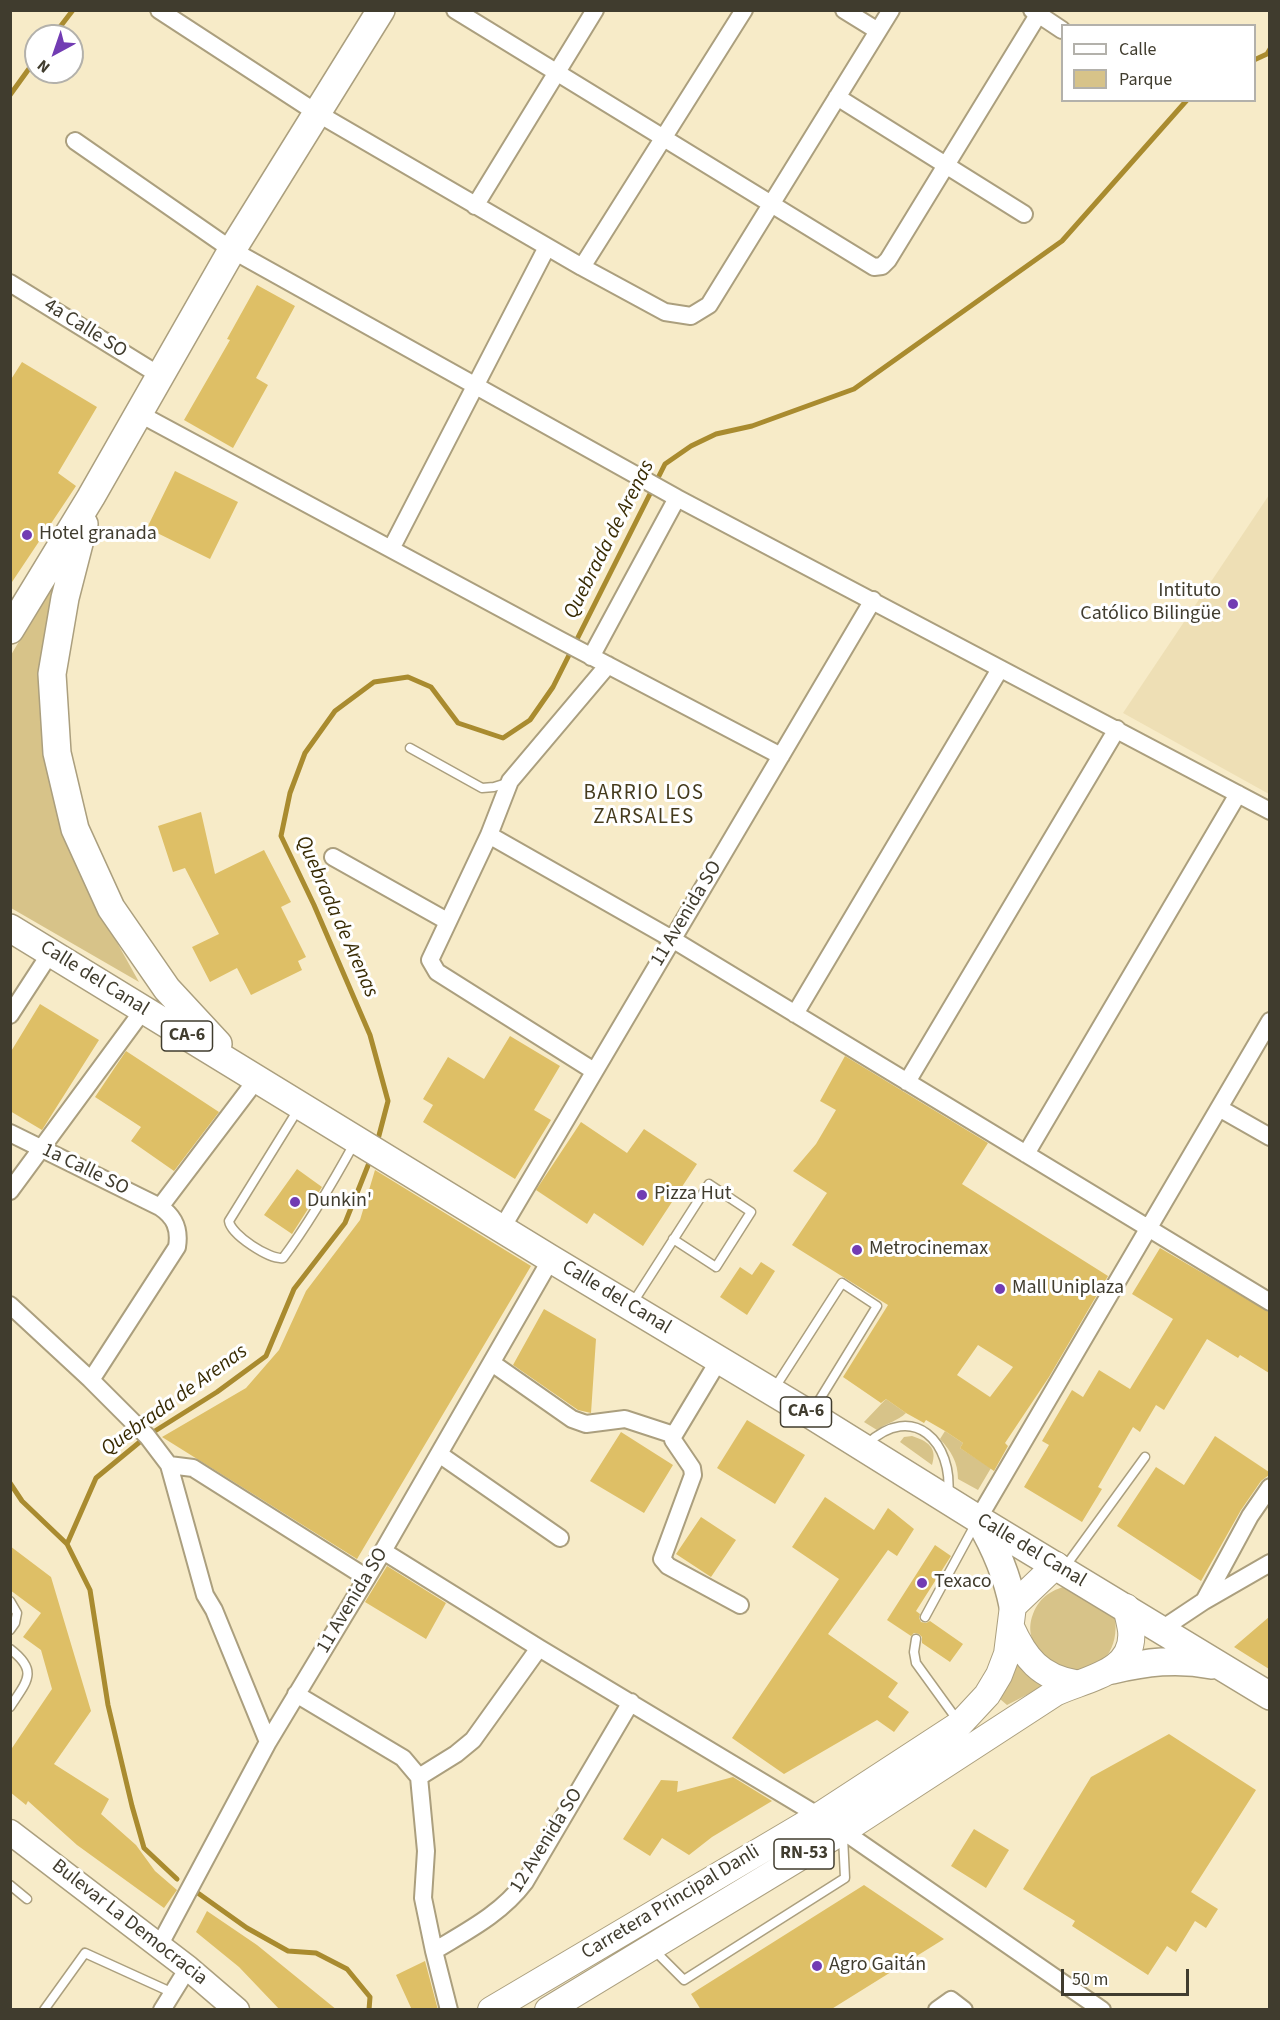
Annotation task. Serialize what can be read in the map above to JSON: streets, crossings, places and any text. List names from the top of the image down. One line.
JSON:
{"streets":{"highway":["Calle del Canal","CA-6"],"main road":["RN-53","Carretera Principal Danli","Bulevar La Democracia"],"street":["4a Calle SO","11 Avenida SO","1a Calle SO","12 Avenida SO"]},"crossings":[["11 Avenida SO","Calle del Canal"],["11 Avenida SO","Bulevar La Democracia"],["Calle del Canal","CA-6"],["Calle del Canal","Carretera Principal Danli"]],"districts":["BARRIO LOS ZARSALES"],"water":["Quebrada de Arenas"],"places":["Hotel granada","Intituto Católico Bilingüe","Pizza Hut","Dunkin'","Metrocinemax","Mall Uniplaza","Texaco","Agro Gaitán"],"legend":["Calle","Parque"],"scale_bar":"50 m","north":"bottom left"}
